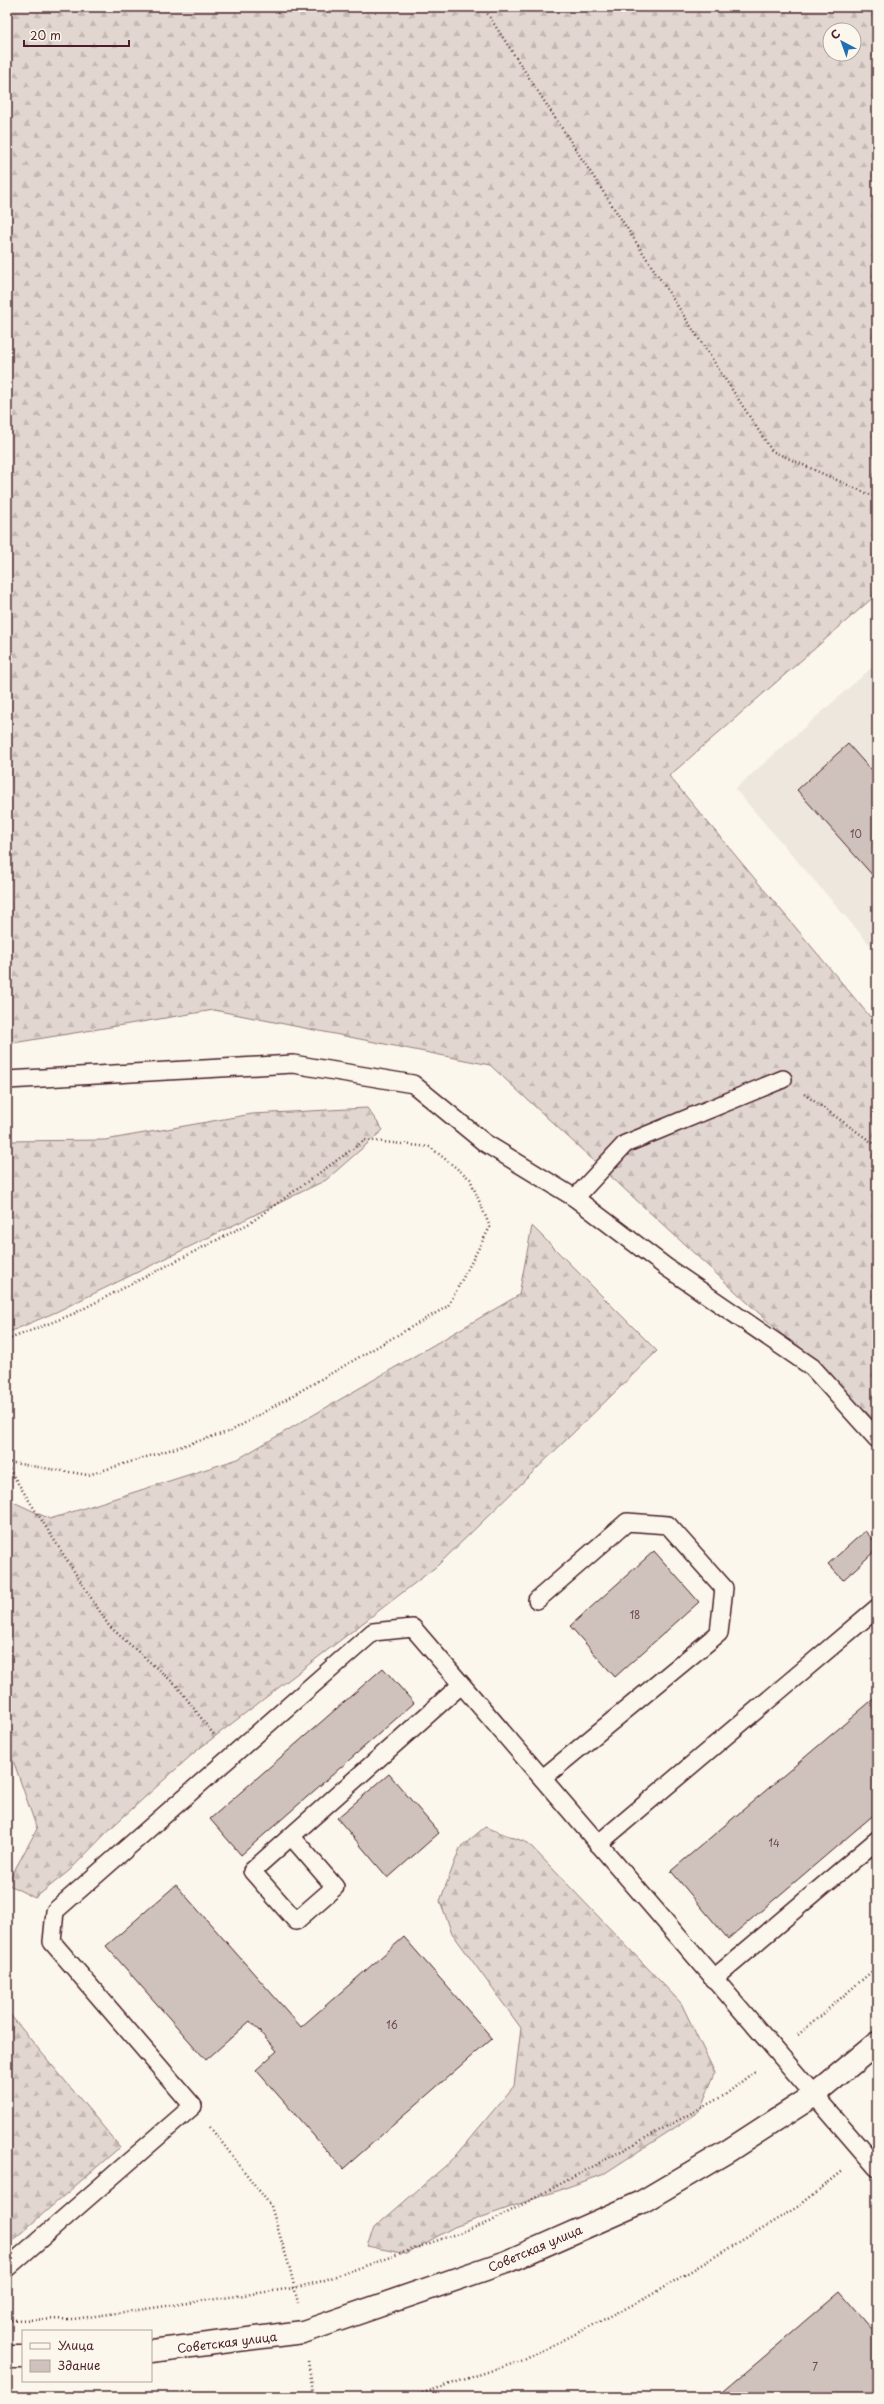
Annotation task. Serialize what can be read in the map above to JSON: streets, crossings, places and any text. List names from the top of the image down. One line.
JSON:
{"streets":{"street":["Советская улица"]},"house_numbers":["10","18","14","16","7"],"legend":["Улица","Здание"],"scale_bar":"20 m","north":"top left"}
